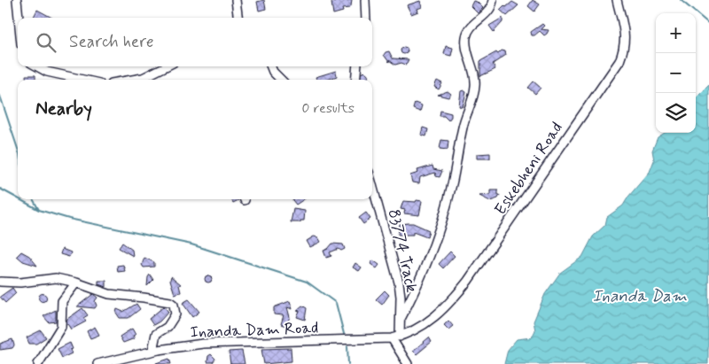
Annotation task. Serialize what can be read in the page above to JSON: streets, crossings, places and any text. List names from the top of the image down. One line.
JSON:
{"streets":{"street":["Eskebheni Road","83774 Track","Inanda Dam Road"]},"crossings":[["Eskebheni Road","Inanda Dam Road"],["83774 Track","Inanda Dam Road"]],"water":["Inanda Dam"],"page":{"map_buttons":["+","−"],"search":"Search here","heading":["Nearby","0 results"]}}
